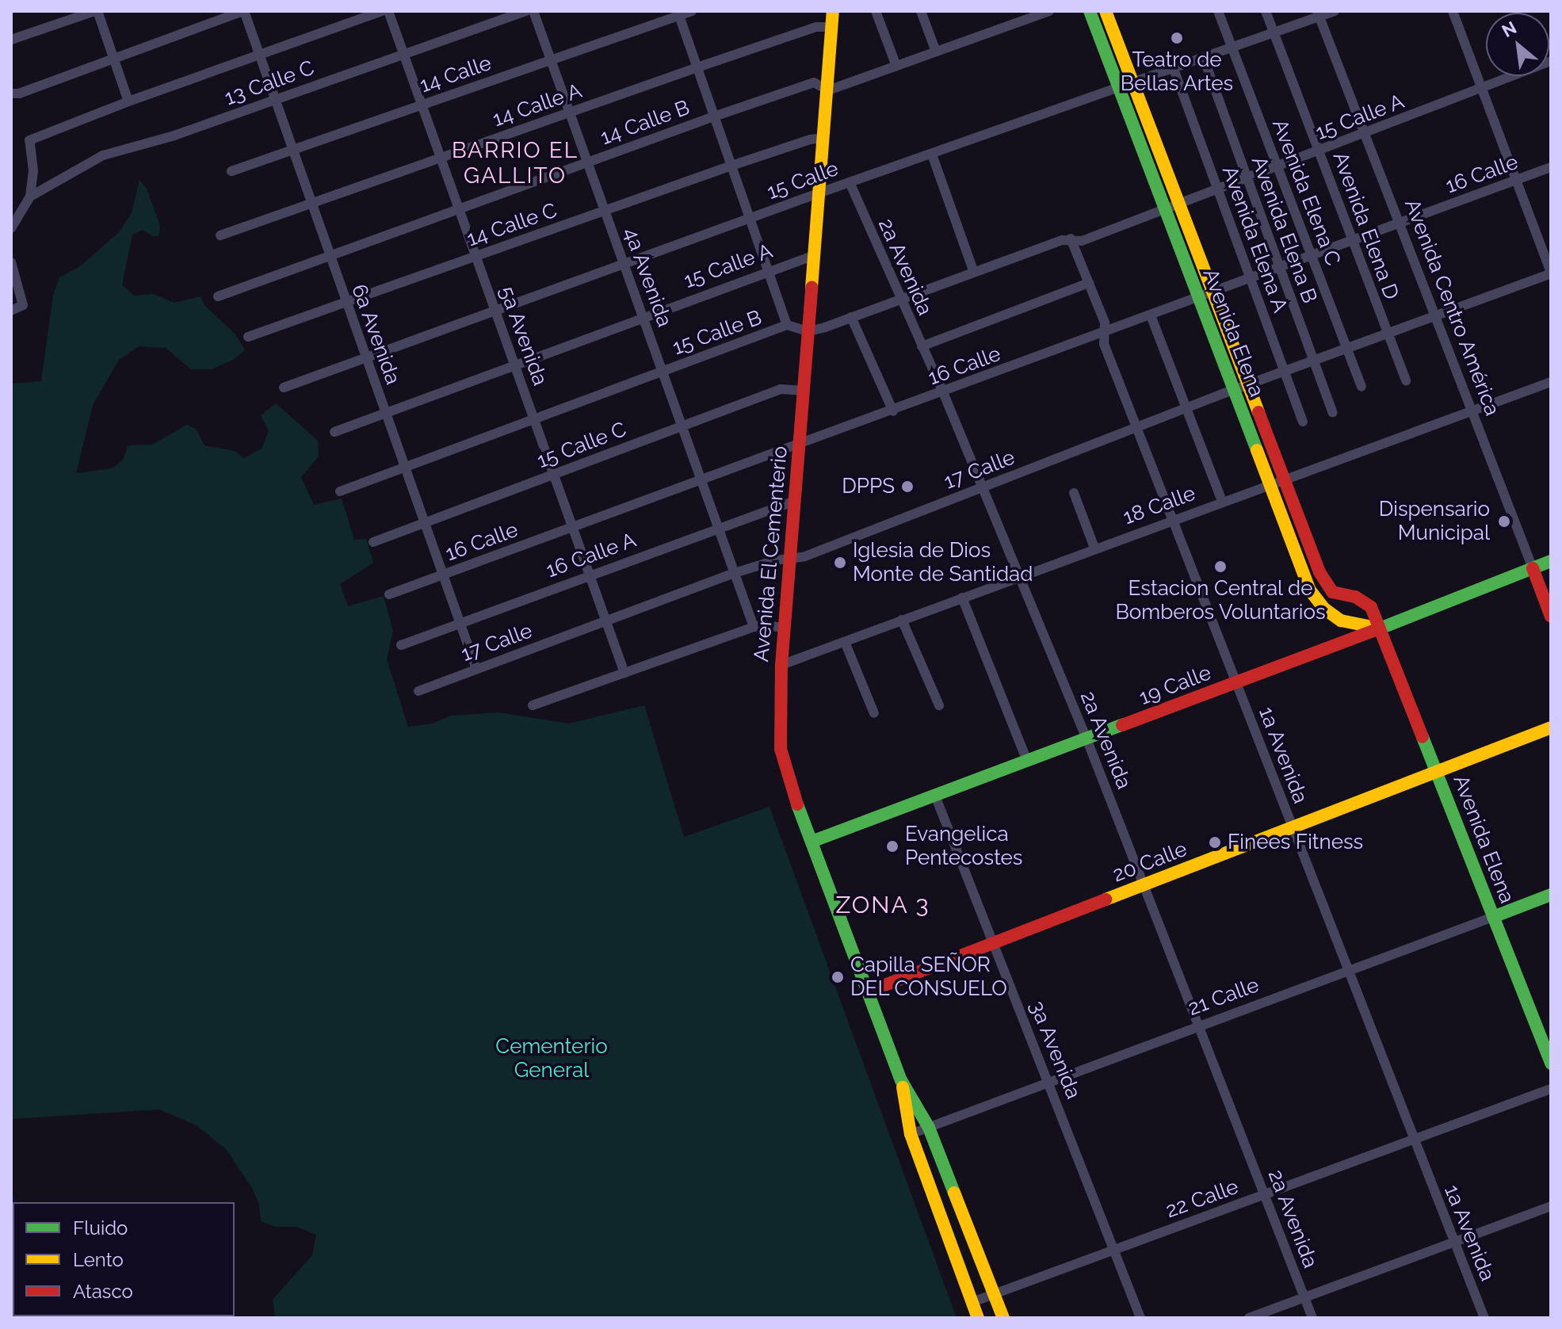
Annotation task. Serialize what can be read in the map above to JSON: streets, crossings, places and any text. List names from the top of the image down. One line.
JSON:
{"streets":{"main road":["Avenida Centro América","Avenida Elena","Avenida El Cementerio","19 Calle","20 Calle","21 Calle"],"street":["14 Calle","13 Calle C","14 Calle A","15 Calle A","14 Calle B","16 Calle","15 Calle","Avenida Elena C","14 Calle C","Avenida Elena D","Avenida Elena B","Avenida Elena A","2a Avenida","4a Avenida","15 Calle B","6a Avenida","5a Avenida","15 Calle C","17 Calle","18 Calle","16 Calle A","1a Avenida","3a Avenida","22 Calle"]},"crossings":[["14 Calle","4a Avenida"],["14 Calle","6a Avenida"],["14 Calle","5a Avenida"],["13 Calle C","6a Avenida"],["13 Calle C","5a Avenida"],["14 Calle A","4a Avenida"],["14 Calle A","6a Avenida"],["14 Calle A","5a Avenida"],["14 Calle A","Avenida El Cementerio"],["15 Calle A","Avenida Elena C"],["15 Calle A","Avenida Elena D"],["15 Calle A","Avenida Elena B"],["15 Calle A","Avenida Elena A"],["15 Calle A","4a Avenida"],["15 Calle A","Avenida Centro América"],["15 Calle A","Avenida Elena"],["15 Calle A","6a Avenida"],["15 Calle A","5a Avenida"],["15 Calle A","Avenida El Cementerio"],["14 Calle B","4a Avenida"],["14 Calle B","6a Avenida"],["14 Calle B","5a Avenida"],["14 Calle B","Avenida El Cementerio"],["16 Calle","Avenida Elena C"],["16 Calle","Avenida Elena D"],["16 Calle","Avenida Elena B"],["16 Calle","Avenida Elena A"],["16 Calle","2a Avenida"],["16 Calle","4a Avenida"],["16 Calle","Avenida Centro América"],["16 Calle","Avenida Elena"],["16 Calle","6a Avenida"],["16 Calle","5a Avenida"],["16 Calle","Avenida El Cementerio"],["16 Calle","1a Avenida"],["15 Calle","Avenida Elena C"],["15 Calle","Avenida Elena D"],["15 Calle","Avenida Elena B"],["15 Calle","Avenida Elena A"],["15 Calle","2a Avenida"],["15 Calle","4a Avenida"],["15 Calle","Avenida Centro América"],["15 Calle","Avenida Elena"],["15 Calle","6a Avenida"],["15 Calle","5a Avenida"],["15 Calle","Avenida El Cementerio"],["Avenida Elena C","17 Calle"],["14 Calle C","4a Avenida"],["14 Calle C","6a Avenida"],["14 Calle C","5a Avenida"],["14 Calle C","Avenida El Cementerio"],["Avenida Elena D","17 Calle"],["Avenida Elena B","17 Calle"],["Avenida Elena A","17 Calle"],["2a Avenida","17 Calle"],["2a Avenida","18 Calle"],["2a Avenida","19 Calle"],["2a Avenida","20 Calle"],["2a Avenida","21 Calle"],["2a Avenida","22 Calle"],["4a Avenida","15 Calle B"],["4a Avenida","15 Calle C"],["4a Avenida","17 Calle"],["4a Avenida","16 Calle A"],["Avenida Centro América","17 Calle"],["Avenida Centro América","18 Calle"],["Avenida Centro América","19 Calle"],["15 Calle B","6a Avenida"],["15 Calle B","5a Avenida"],["15 Calle B","Avenida El Cementerio"],["Avenida Elena","17 Calle"],["Avenida Elena","18 Calle"],["Avenida Elena","19 Calle"],["Avenida Elena","20 Calle"],["Avenida Elena","21 Calle"],["6a Avenida","15 Calle C"],["6a Avenida","17 Calle"],["6a Avenida","16 Calle A"],["5a Avenida","15 Calle C"],["5a Avenida","17 Calle"],["5a Avenida","16 Calle A"],["15 Calle C","Avenida El Cementerio"],["17 Calle","Avenida El Cementerio"],["17 Calle","1a Avenida"],["18 Calle","Avenida El Cementerio"],["18 Calle","1a Avenida"],["Avenida El Cementerio","16 Calle A"],["Avenida El Cementerio","19 Calle"],["Avenida El Cementerio","20 Calle"],["Avenida El Cementerio","21 Calle"],["Avenida El Cementerio","22 Calle"],["19 Calle","1a Avenida"],["19 Calle","3a Avenida"],["1a Avenida","20 Calle"],["1a Avenida","21 Calle"],["1a Avenida","22 Calle"],["20 Calle","3a Avenida"],["21 Calle","3a Avenida"],["3a Avenida","22 Calle"]],"districts":["BARRIO EL GALLITO","ZONA 3"],"parks":["Cementerio General"],"places":["Teatro de Bellas Artes","DPPS","Dispensario Municipal","Iglesia de Dios Monte de Santidad","Estacion Central de Bomberos Voluntarios","Finees Fitness","Evangelica Pentecostes","Capilla SEÑOR DEL CONSUELO"],"legend":["Fluido","Lento","Atasco"],"north":"top left"}
